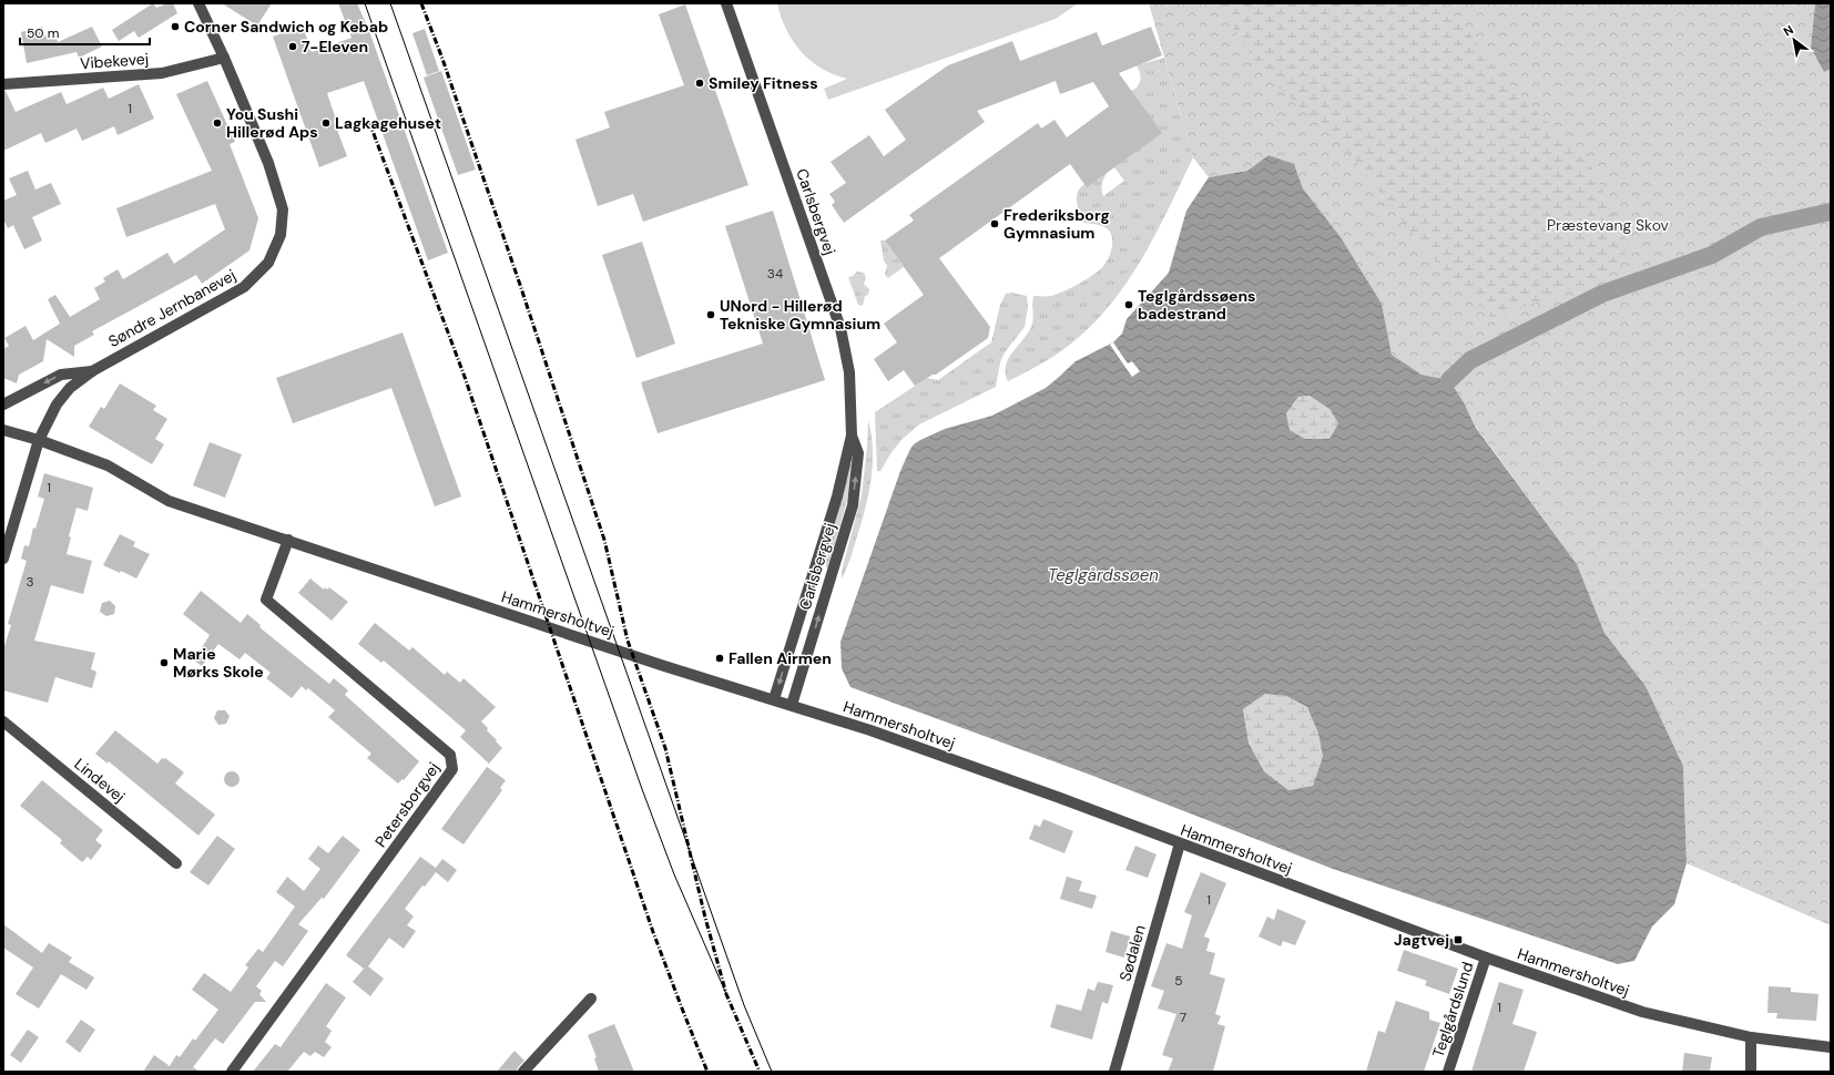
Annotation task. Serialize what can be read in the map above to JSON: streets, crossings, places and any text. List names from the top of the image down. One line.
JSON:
{"streets":{"street":["Vibekevej","Carlsbergvej","Søndre Jernbanevej","Hammersholtvej","Lindevej","Petersborgvej","Sødalen","Teglgårdslund"]},"crossings":[["Vibekevej","Søndre Jernbanevej"],["Carlsbergvej","Hammersholtvej"],["Søndre Jernbanevej","Hammersholtvej"],["Hammersholtvej","Petersborgvej"],["Hammersholtvej","Sødalen"],["Hammersholtvej","Teglgårdslund"]],"water":["Teglgårdssøen"],"parks":["Præstevang Skov"],"places":{"other":["Corner Sandwich og Kebab","7-Eleven","Smiley Fitness","You Sushi Hillerød Aps","Lagkagehuset","Frederiksborg Gymnasium","Teglgårdssøens badestrand","UNord - Hillerød Tekniske Gymnasium","Fallen Airmen","Marie Mørks Skole"],"transit":["Jagtvej"]},"house_numbers":["1","34","1","3","1","5","1","7"],"scale_bar":"50 m","north":"top left"}
